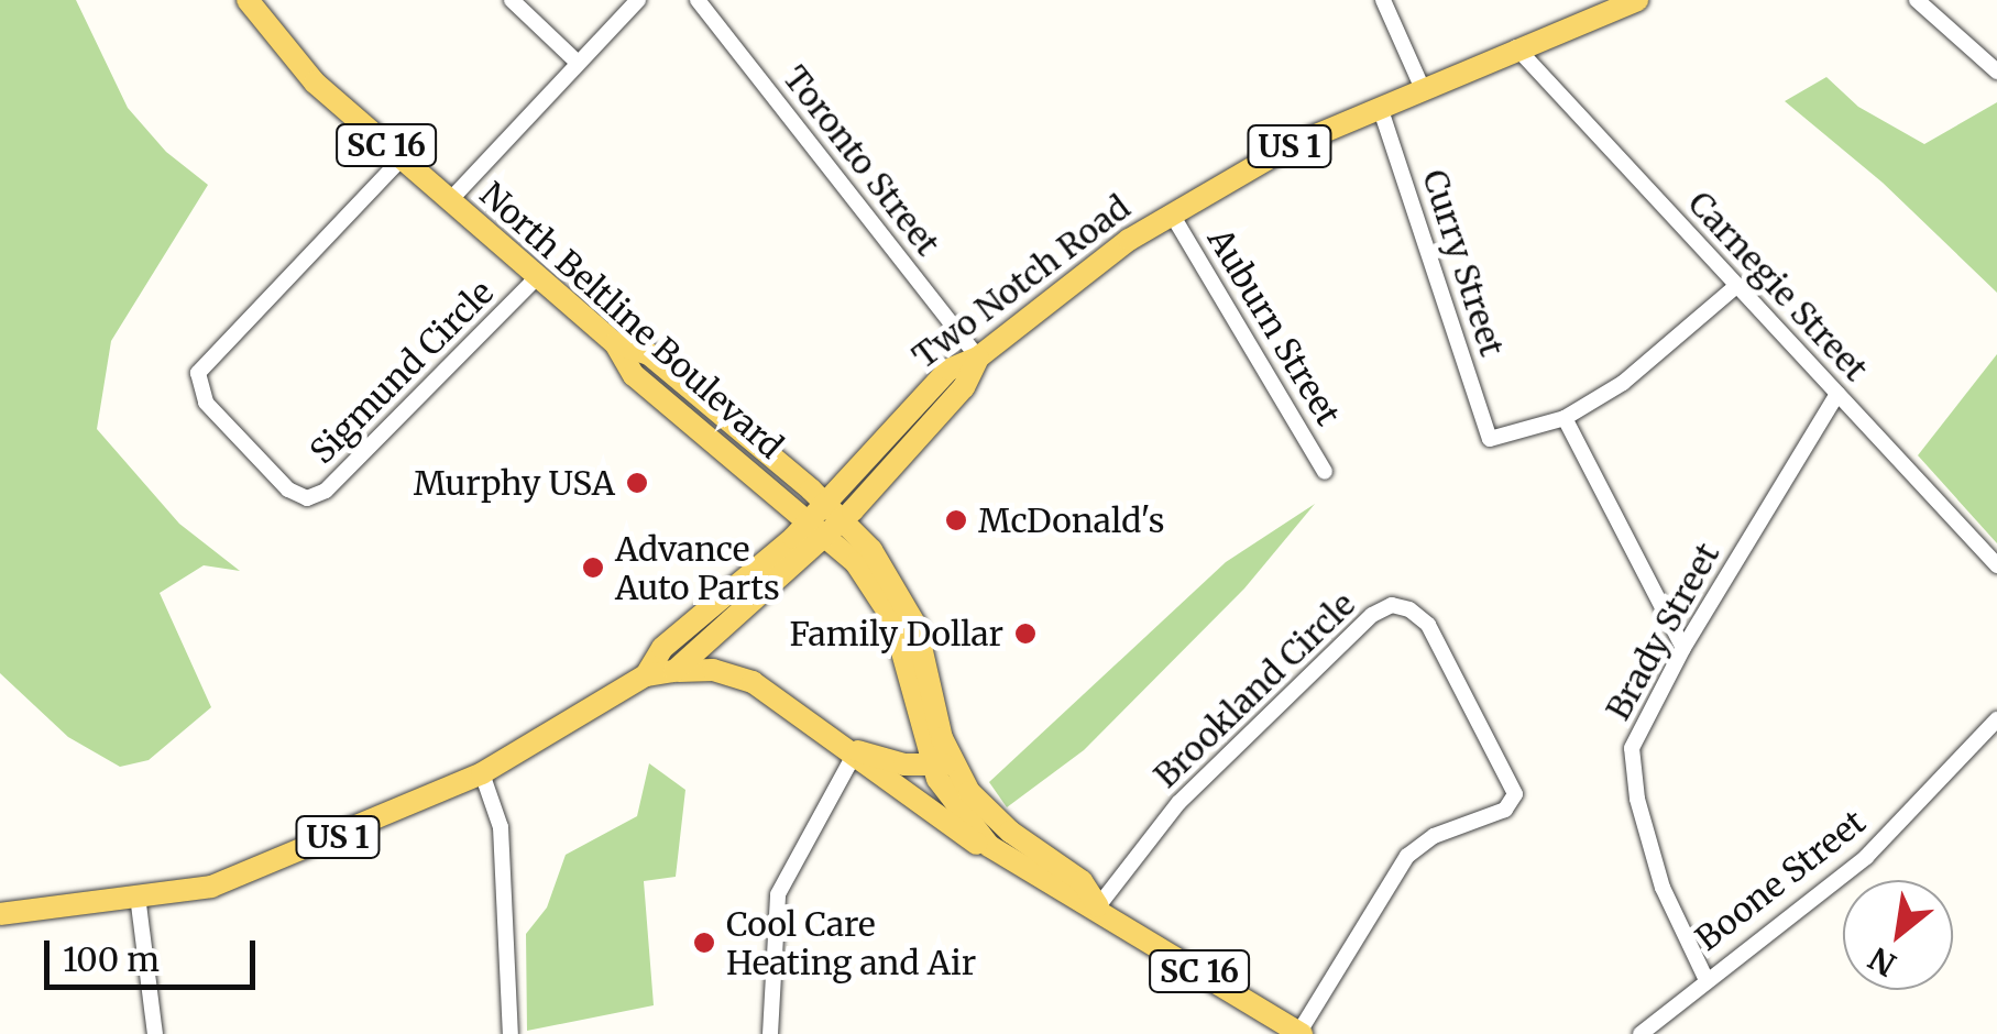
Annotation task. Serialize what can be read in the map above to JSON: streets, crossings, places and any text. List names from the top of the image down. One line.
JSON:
{"streets":{"main road":["SC 16","US 1","Two Notch Road","North Beltline Boulevard"],"street":["Toronto Street","Curry Street","Carnegie Street","Auburn Street","Sigmund Circle","Brady Street","Brookland Circle","Boone Street"]},"crossings":[["SC 16","Brookland Circle"],["US 1","North Beltline Boulevard"],["Toronto Street","Two Notch Road"],["Curry Street","Two Notch Road"],["Two Notch Road","Carnegie Street"],["Two Notch Road","Auburn Street"],["Carnegie Street","Brady Street"],["North Beltline Boulevard","Sigmund Circle"],["Brady Street","Boone Street"]],"places":["Murphy USA","McDonald's","Advance Auto Parts","Family Dollar","Cool Care Heating and Air"],"scale_bar":"100 m","north":"bottom left"}
